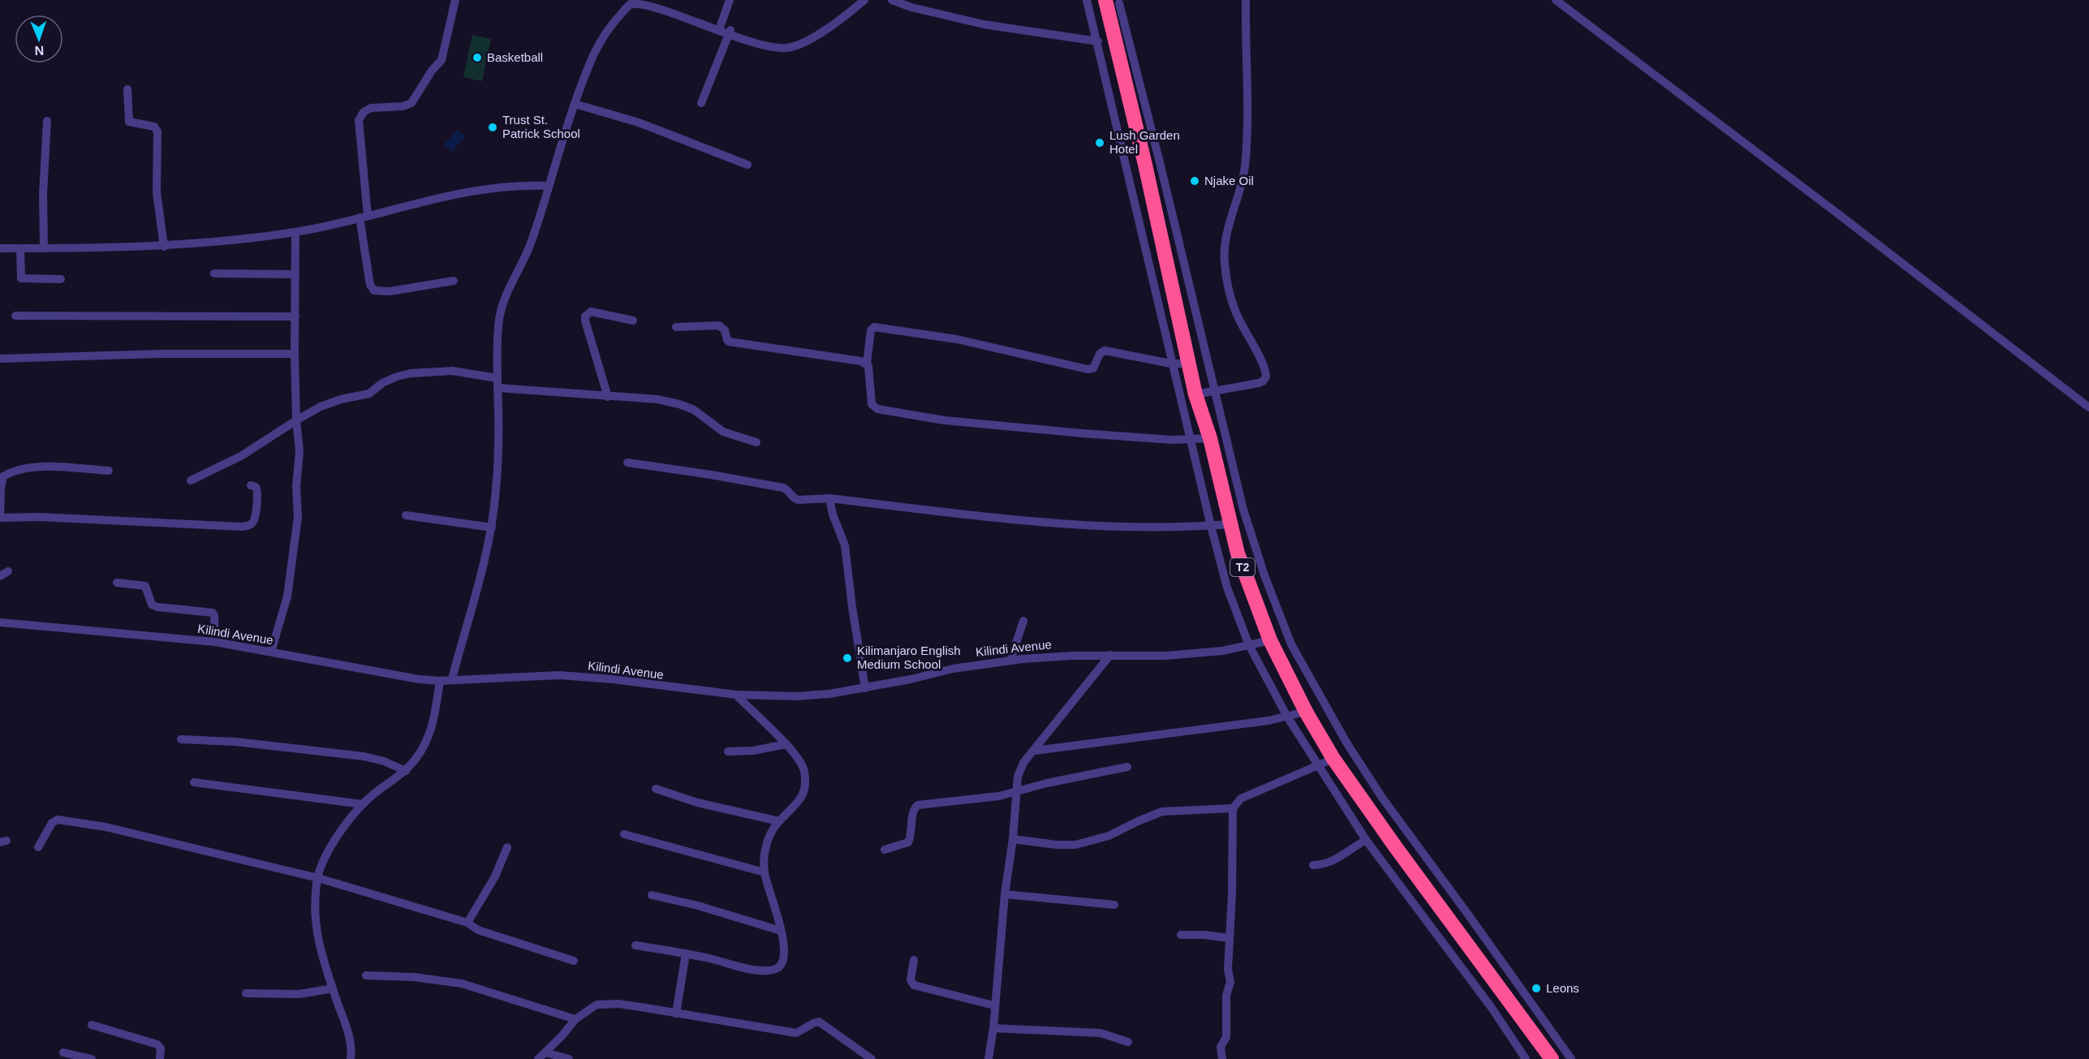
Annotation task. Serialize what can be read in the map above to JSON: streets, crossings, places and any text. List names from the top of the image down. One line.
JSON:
{"streets":{"highway":["T2"],"street":["Kilindi Avenue"]},"crossings":[["T2","Kilindi Avenue"]],"places":["Basketball","Trust St. Patrick School","Lush Garden Hotel","Njake Oil","Kilimanjaro English Medium School","Leons"],"north":"bottom"}
